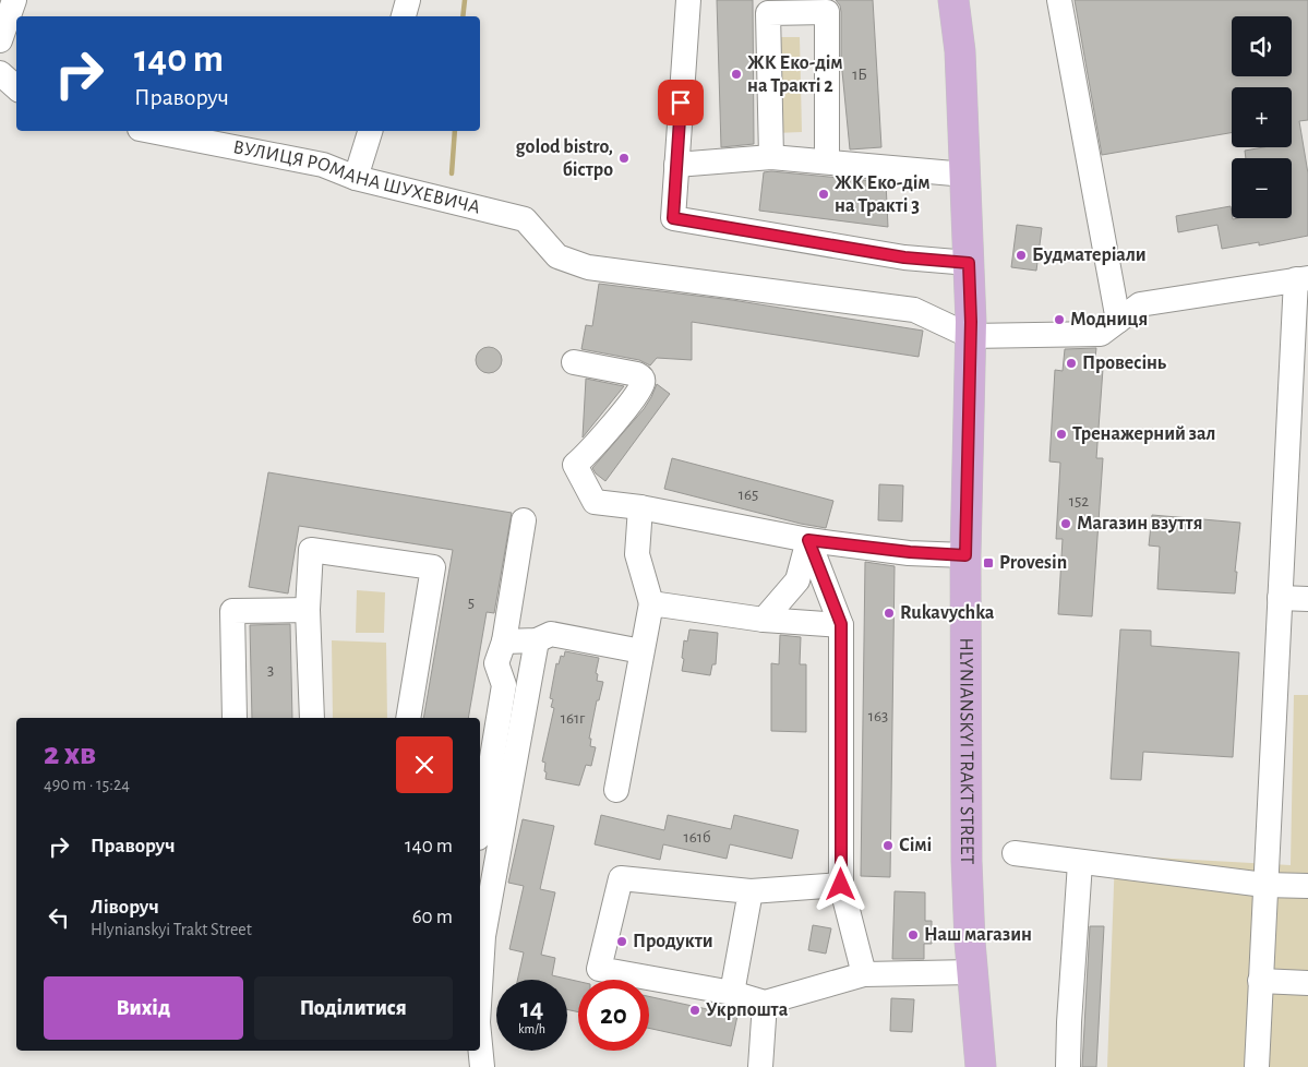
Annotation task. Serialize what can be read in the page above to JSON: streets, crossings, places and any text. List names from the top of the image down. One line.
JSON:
{"streets":{"main road":["HLYNIANSKYI TRAKT STREET"],"street":["ВУЛИЦЯ РОМАНА ШУХЕВИЧА"]},"crossings":[["ВУЛИЦЯ РОМАНА ШУХЕВИЧА","HLYNIANSKYI TRAKT STREET"]],"places":{"other":["ЖК Еко-дім на Тракті 2","golod bistro, бістро","ЖК Еко-дім на Тракті 3","Будматеріали","Модниця","Провесінь","Тренажерний зал","Магазин взуття","Rukavychka","Сімі","Наш магазин","Продукти","Укрпошта"],"transit":["Provesin"]},"house_numbers":["1Б","165","152","5","3","163","161г","161б"],"page":{"map_buttons":["+","−"],"turn":["140 m","Праворуч"],"heading":["2 хв","490 m · 15:24"],"list":[{"name":"Праворуч","value":"140 m"},{"name":"Ліворуч","note":"Hlynianskyi Trakt Street","value":"60 m"}],"buttons":["Вихід","Поділитися"],"speed":"14 km/h","limit":"20"}}
